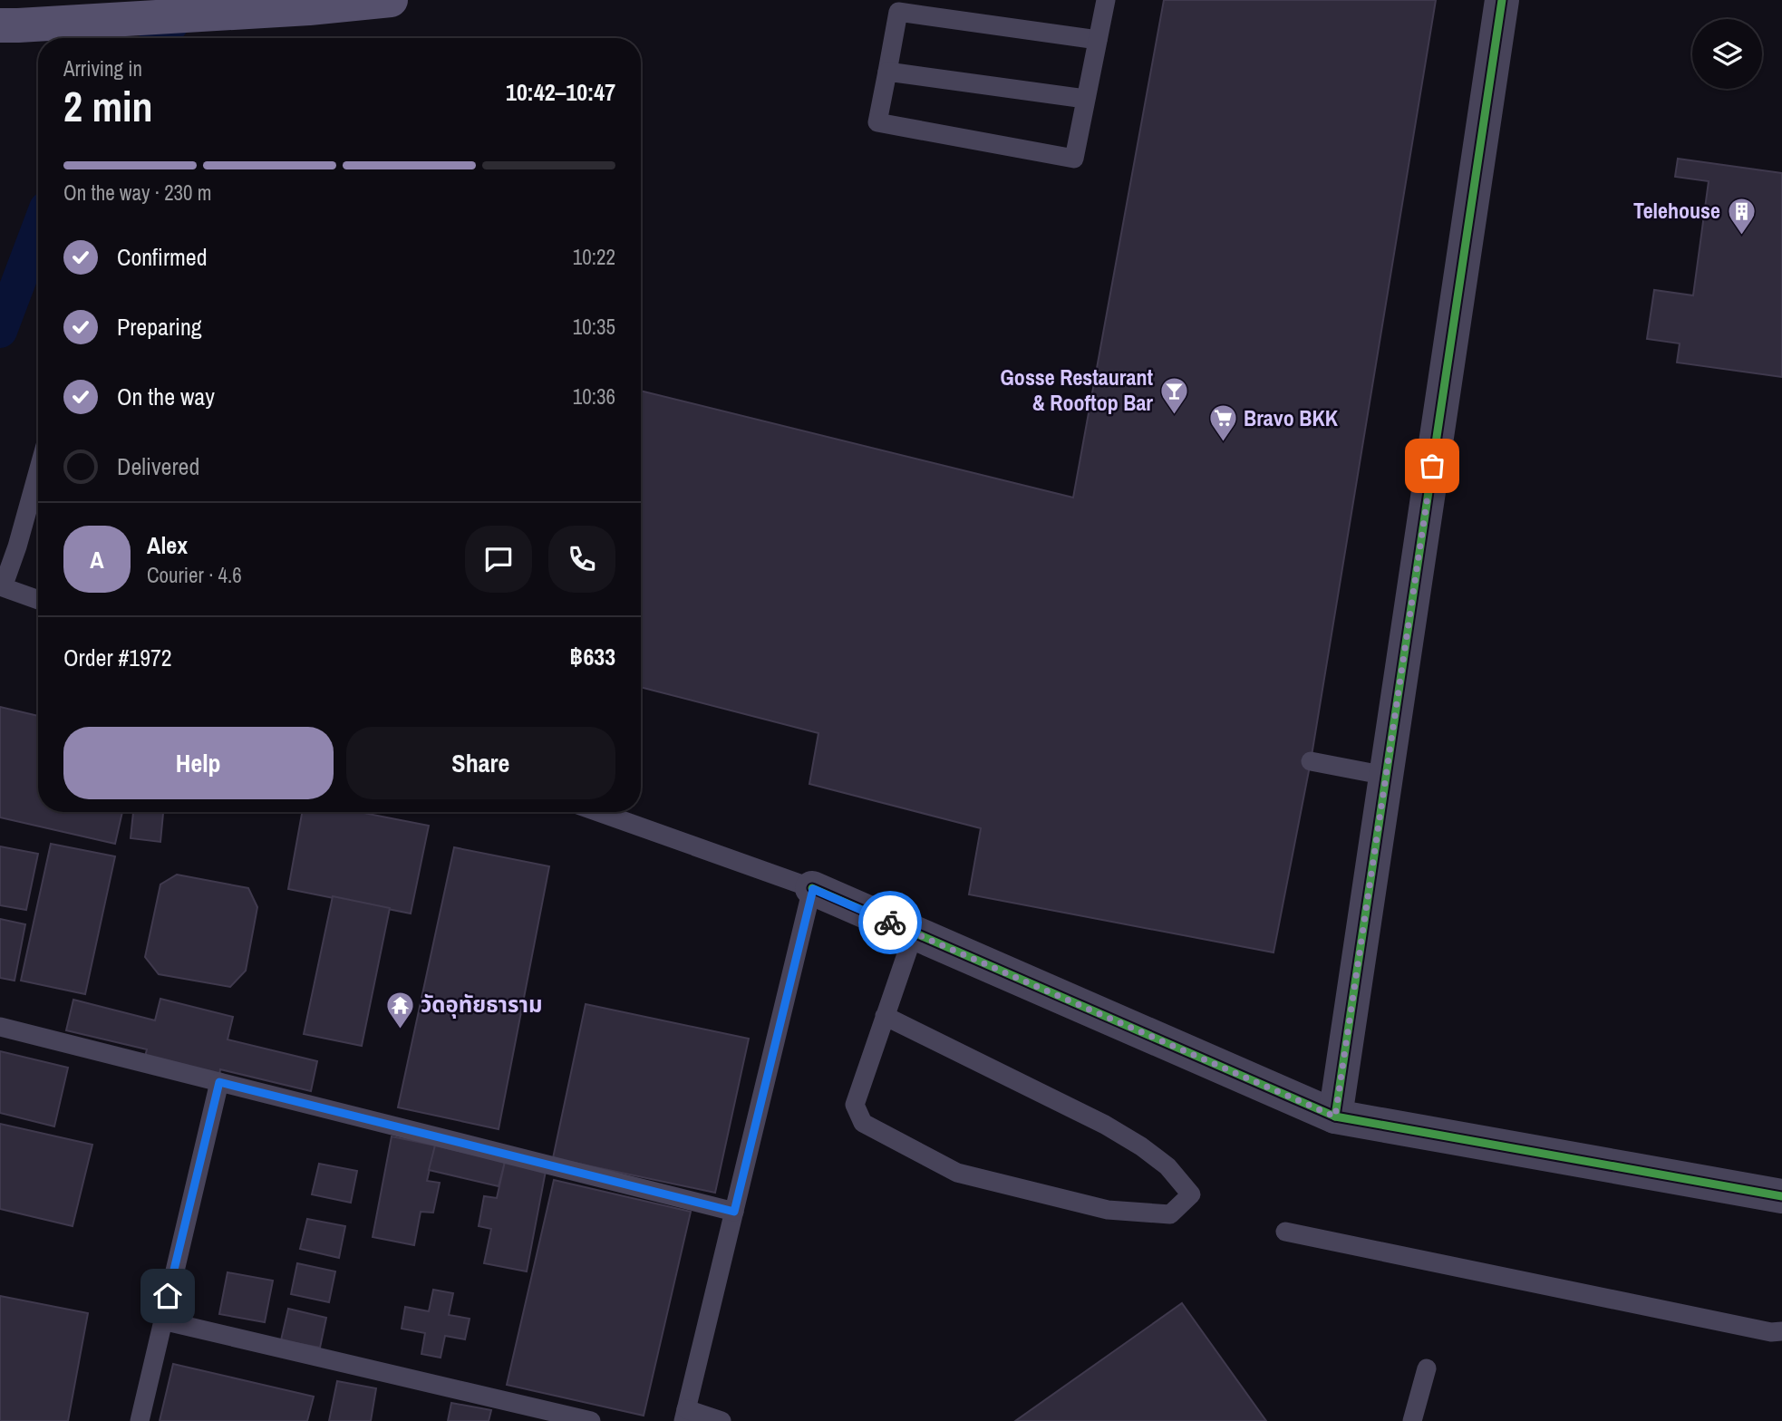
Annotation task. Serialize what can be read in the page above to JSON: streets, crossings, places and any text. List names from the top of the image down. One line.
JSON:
{"places":{"building":["Telehouse"],"bar":["Gosse Restaurant & Rooftop Bar"],"supermarket":["Bravo BKK"],"temple":["วัดอุทัยธาราม"]},"page":{"heading":["2 min","Arriving in","10:42–10:47"],"panel":["Alex","Courier · 4.6","Order #1972","฿633"],"bar":"On the way · 230 m","list":[["Confirmed","10:22"],["Preparing","10:35"],["On the way","10:36"],"Delivered"],"round":"A","buttons":["Help","Share"]}}
